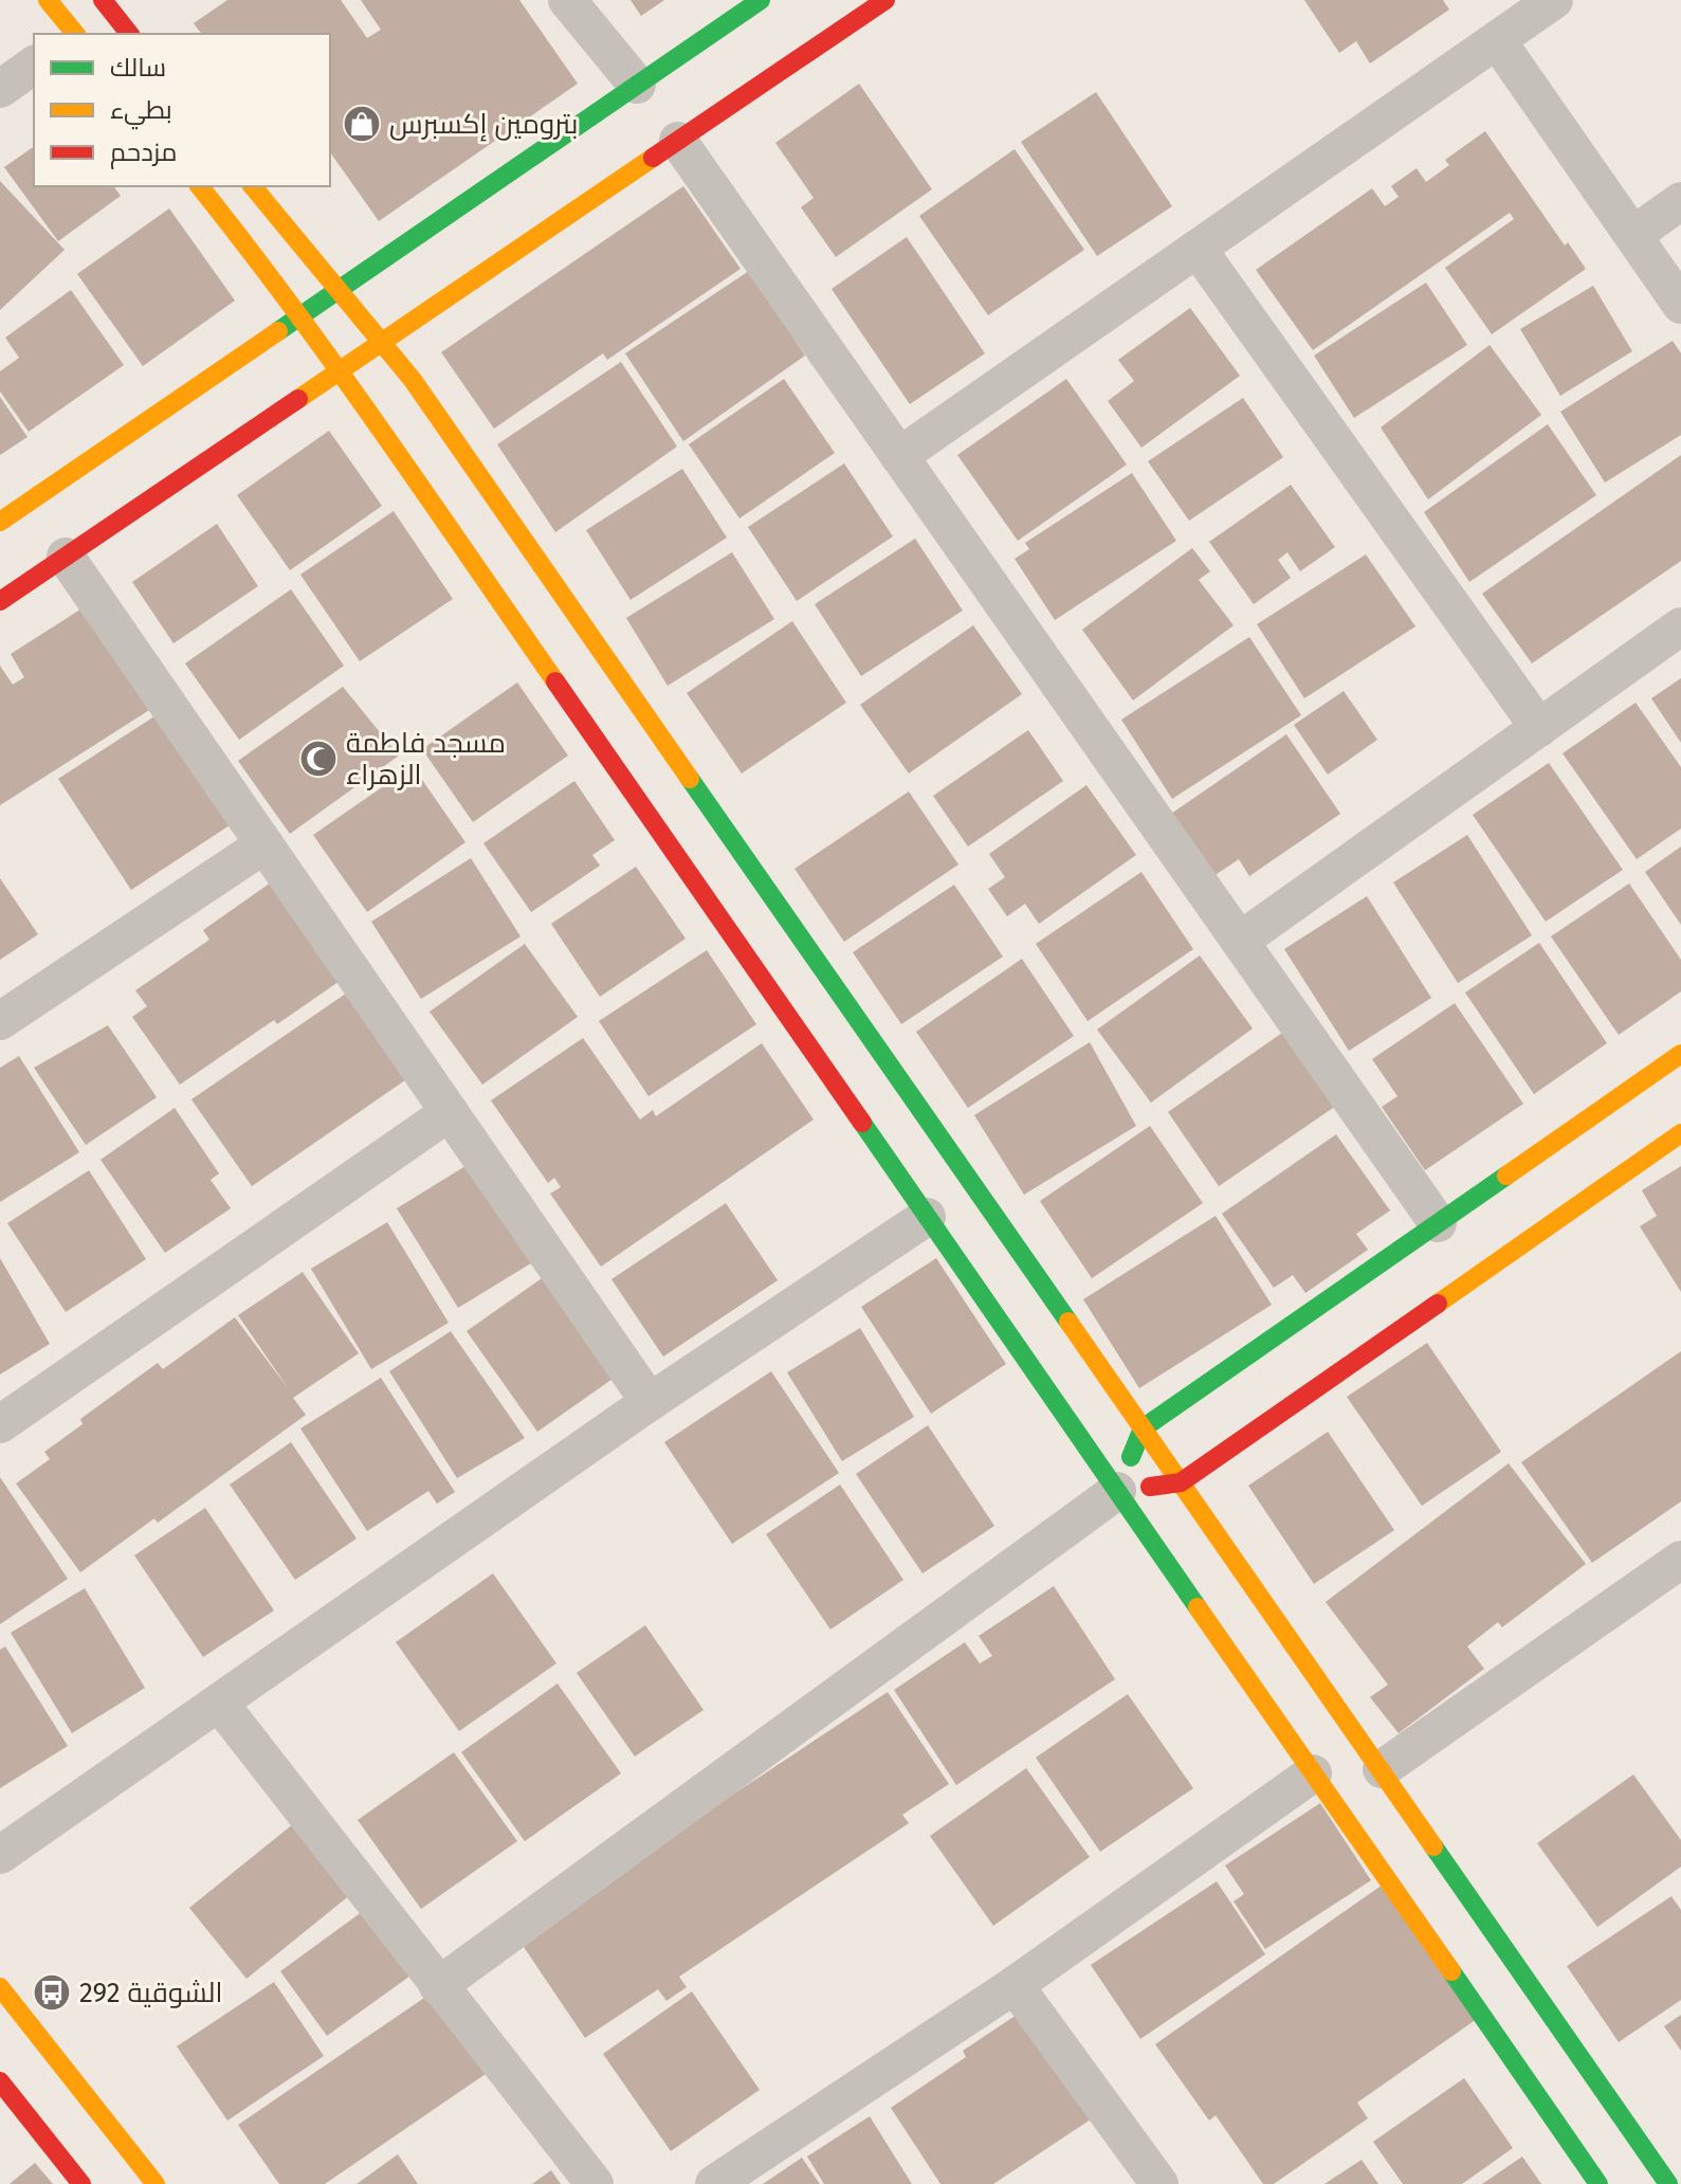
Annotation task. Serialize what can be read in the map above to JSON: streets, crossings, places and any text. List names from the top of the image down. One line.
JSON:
{"places":{"shop":["بترومين إكسبرس"],"mosque":["مسجد فاطمة الزهراء"],"bus stop":["الشوقية 292"]},"legend":["سالك","بطيء","مزدحم"]}
